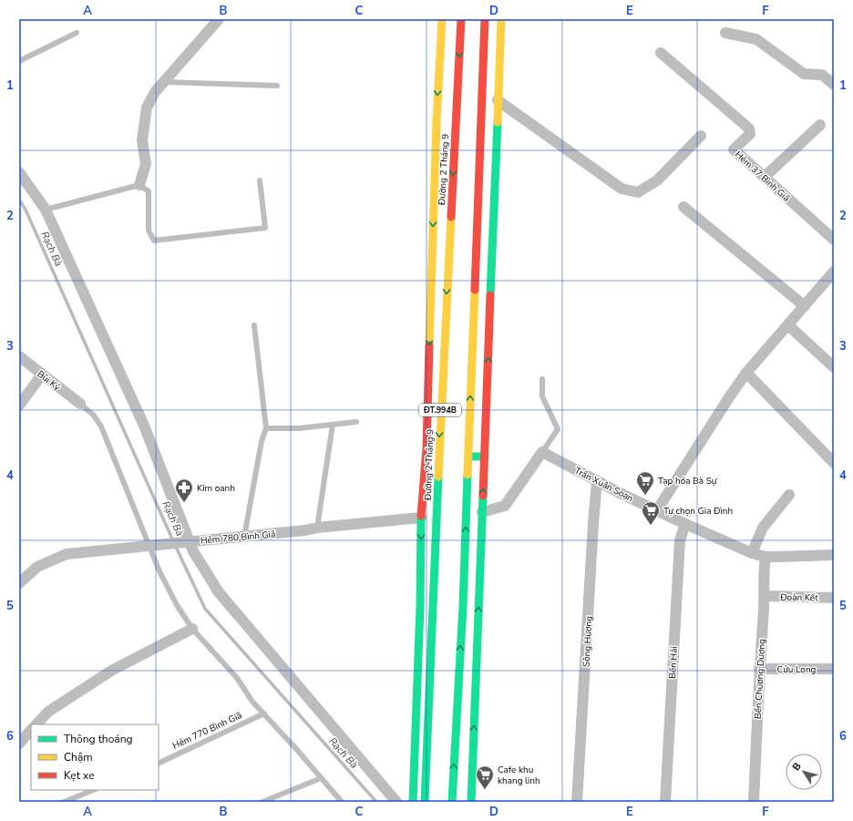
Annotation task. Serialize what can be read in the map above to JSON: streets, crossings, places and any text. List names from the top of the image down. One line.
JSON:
{"streets":{"main road":["Đường 2 Tháng 9","ĐT.994B"],"street":["Hẻm 37 Bình Giã","Bùi Kỷ","Trần Xuân Soạn","Hẻm 780 Bình Giã","Đoàn Kết","Sông Hương","Bến Hải","Cửu Long","Bến Chương Dương"],"lane":["Hẻm 770 Bình Giã"]},"crossings":[["Đường 2 Tháng 9","Hẻm 780 Bình Giã"],["Trần Xuân Soạn","Sông Hương"],["Trần Xuân Soạn","Bến Hải"],["Trần Xuân Soạn","Bến Chương Dương"],["Đoàn Kết","Bến Chương Dương"],["Cửu Long","Bến Chương Dương"]],"water":["Rạch Bà"],"places":{"supermarket":["Tạp hóa Bà Sự","Tự chọn Gia Đình","Cafe khu khang linh"],"pharmacy":["Kim oanh"]},"legend":["Thông thoáng","Chậm","Kẹt xe"],"north":"top left","grid":{"columns":["A","B","C","D","E","F"],"rows":["1","2","3","4","5","6"]}}
